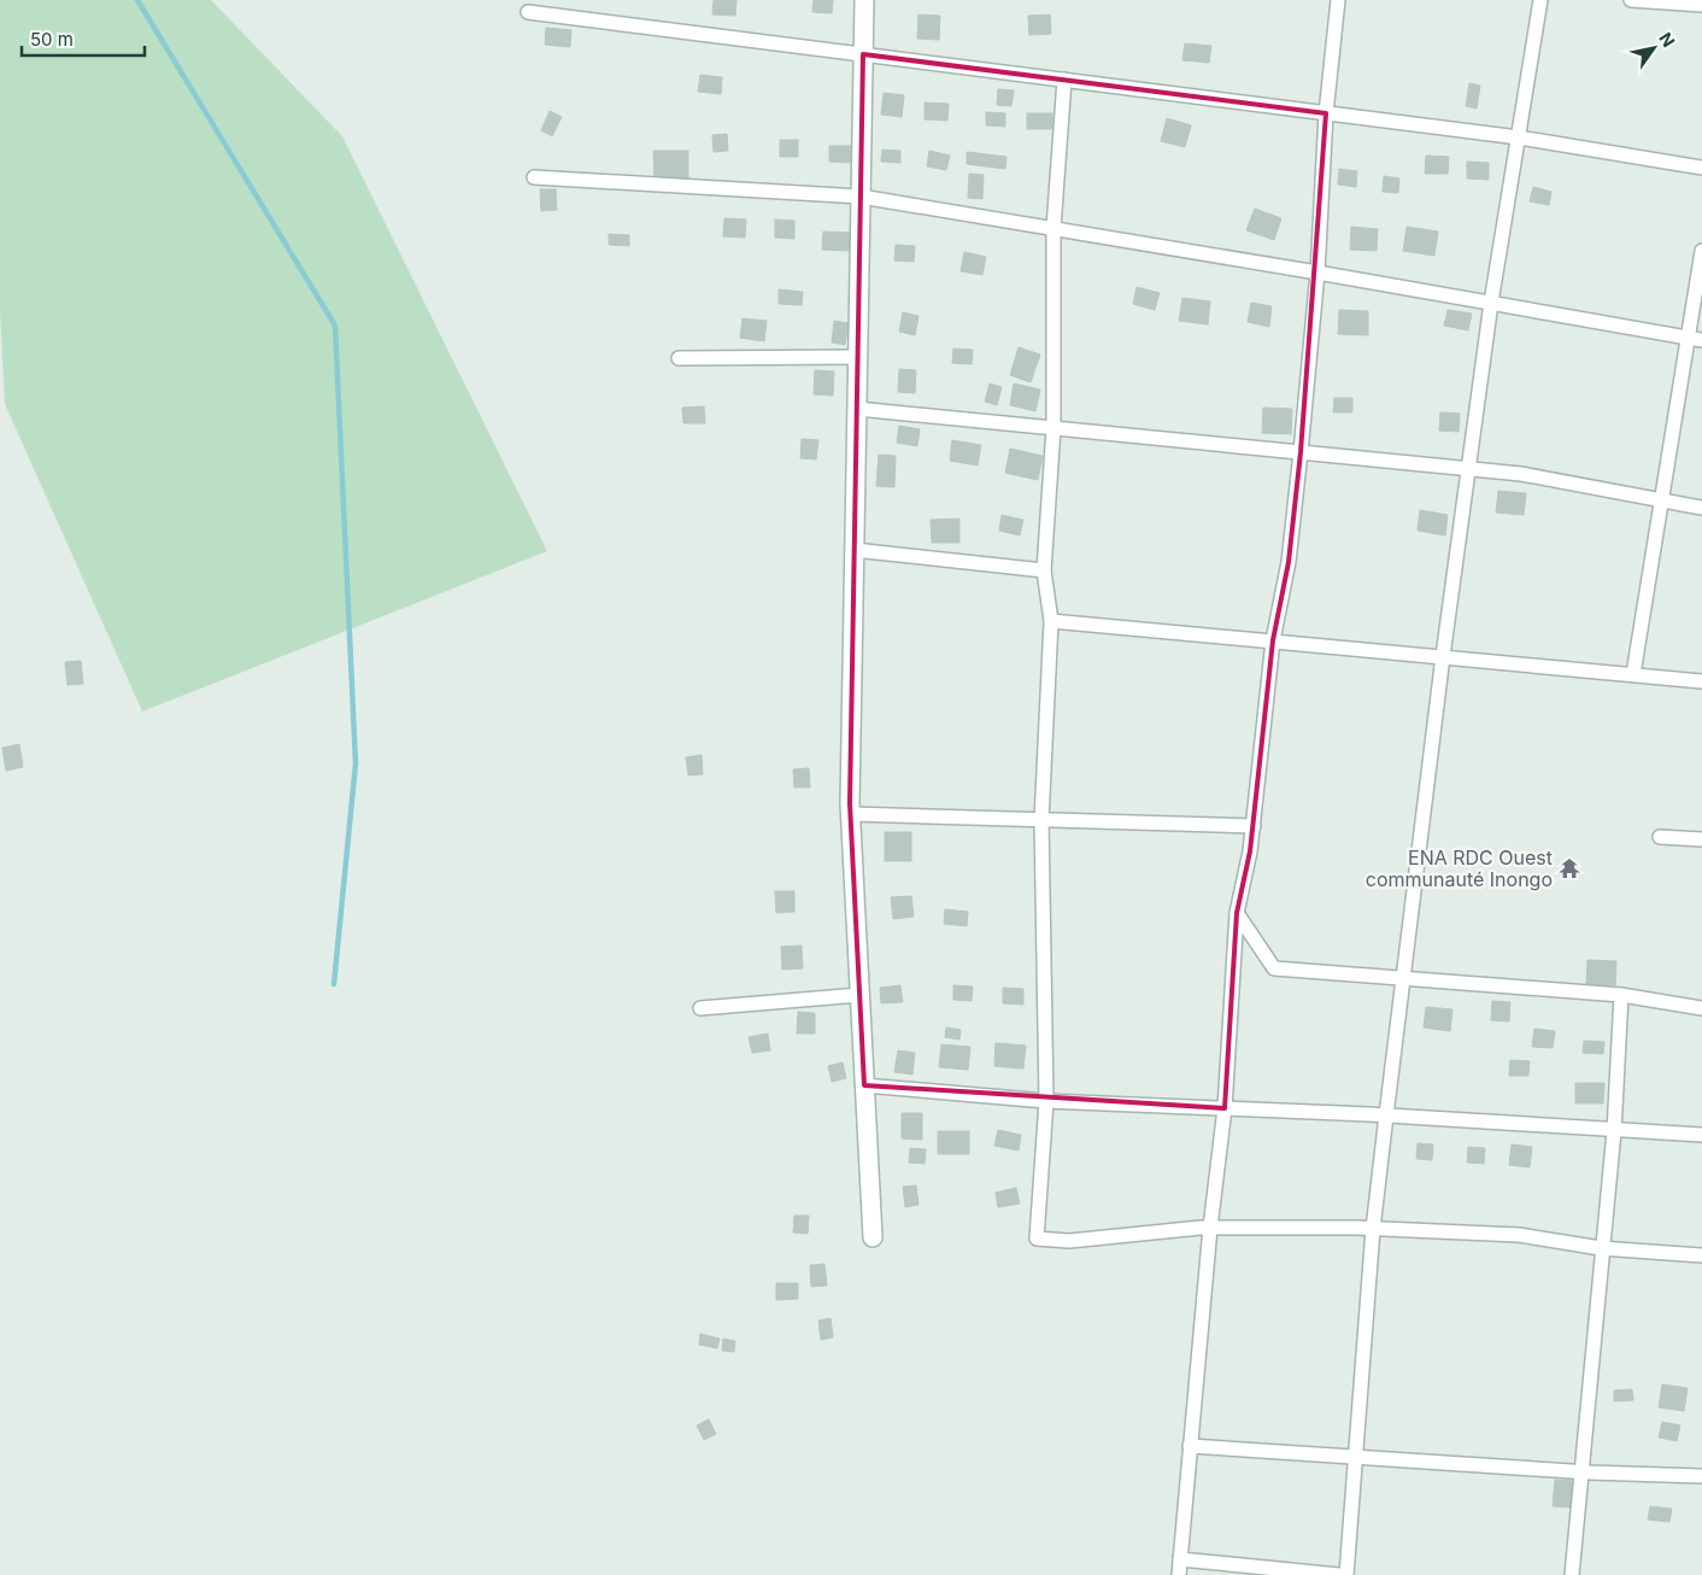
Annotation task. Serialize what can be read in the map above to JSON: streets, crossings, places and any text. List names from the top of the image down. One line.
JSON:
{"places":{"temple":["ENA RDC Ouest communauté Inongo"]},"scale_bar":"50 m","north":"top right"}
